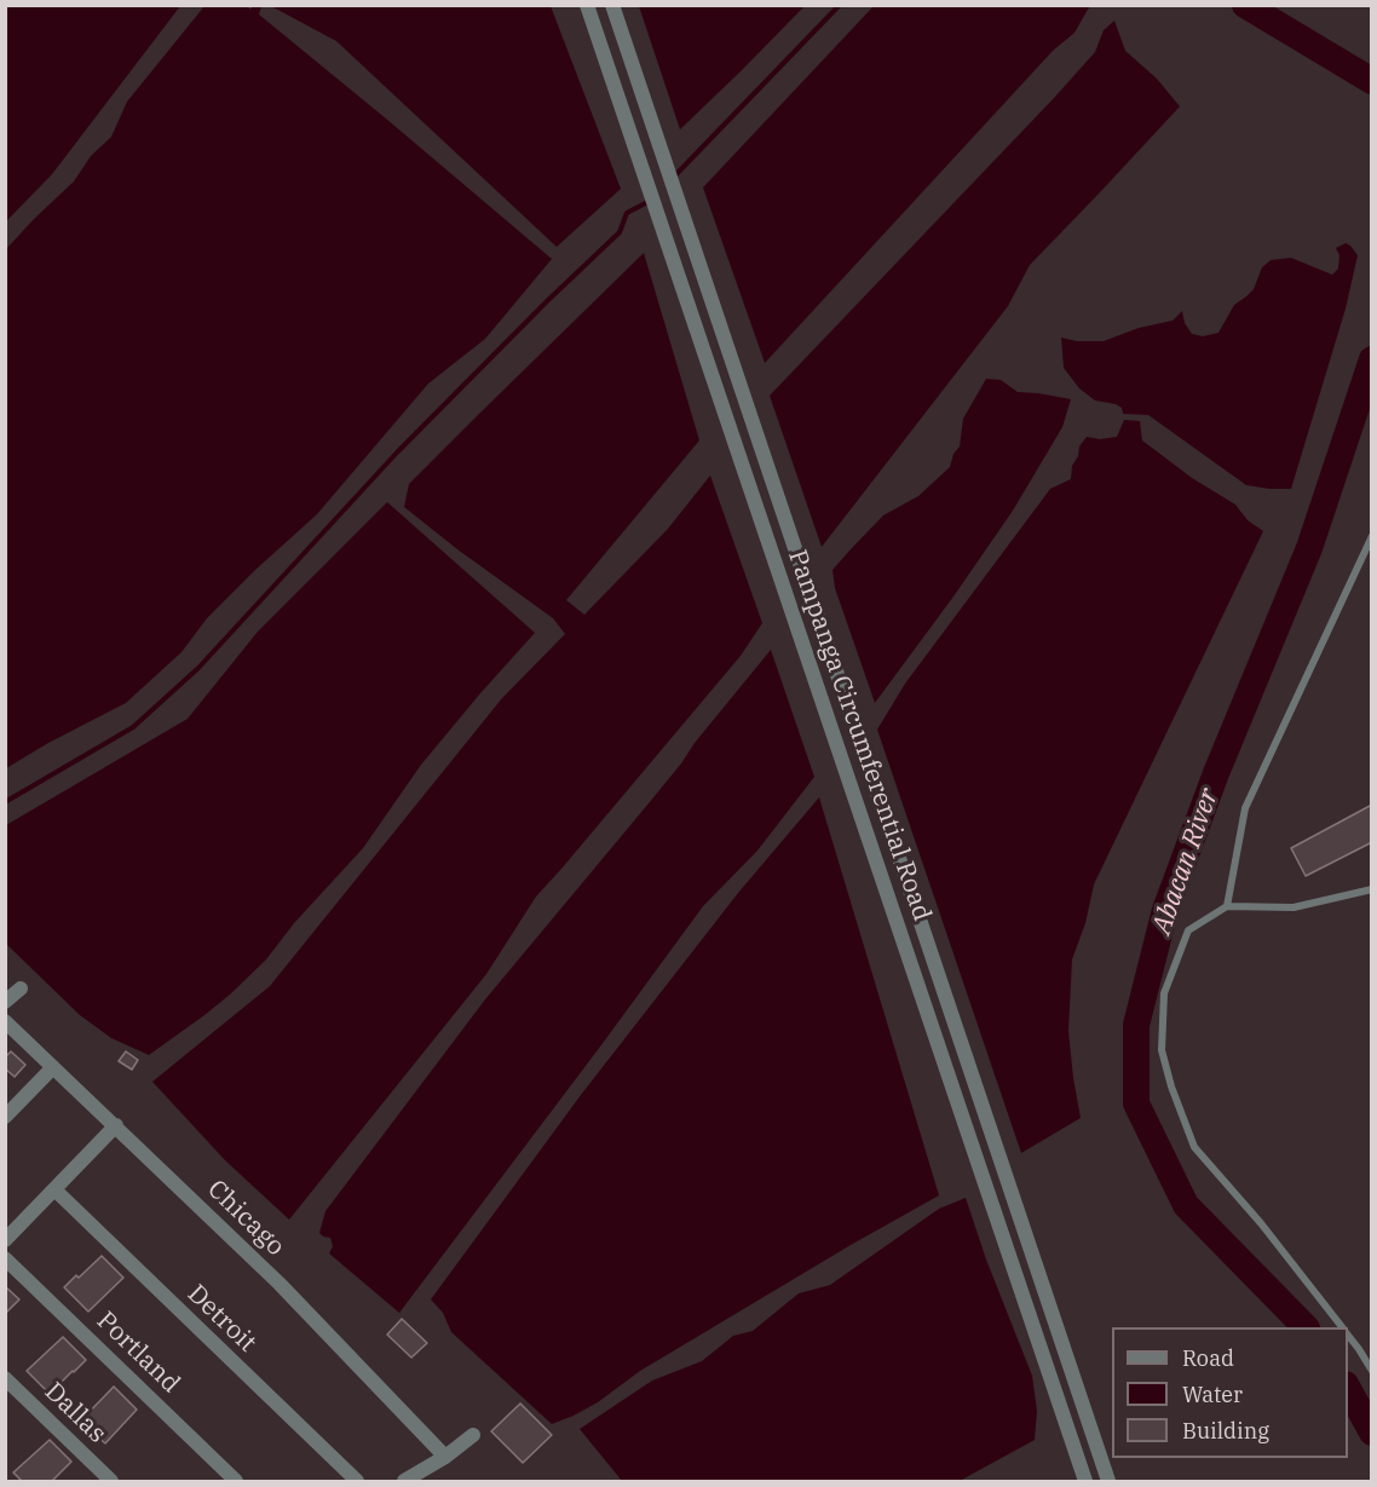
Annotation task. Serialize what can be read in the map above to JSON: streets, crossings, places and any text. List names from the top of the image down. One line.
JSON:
{"streets":{"street":["Pampanga Circumferential Road","Chicago","Detroit","Portland","Dallas"]},"water":["Abacan River"],"legend":["Road","Water","Building"]}
